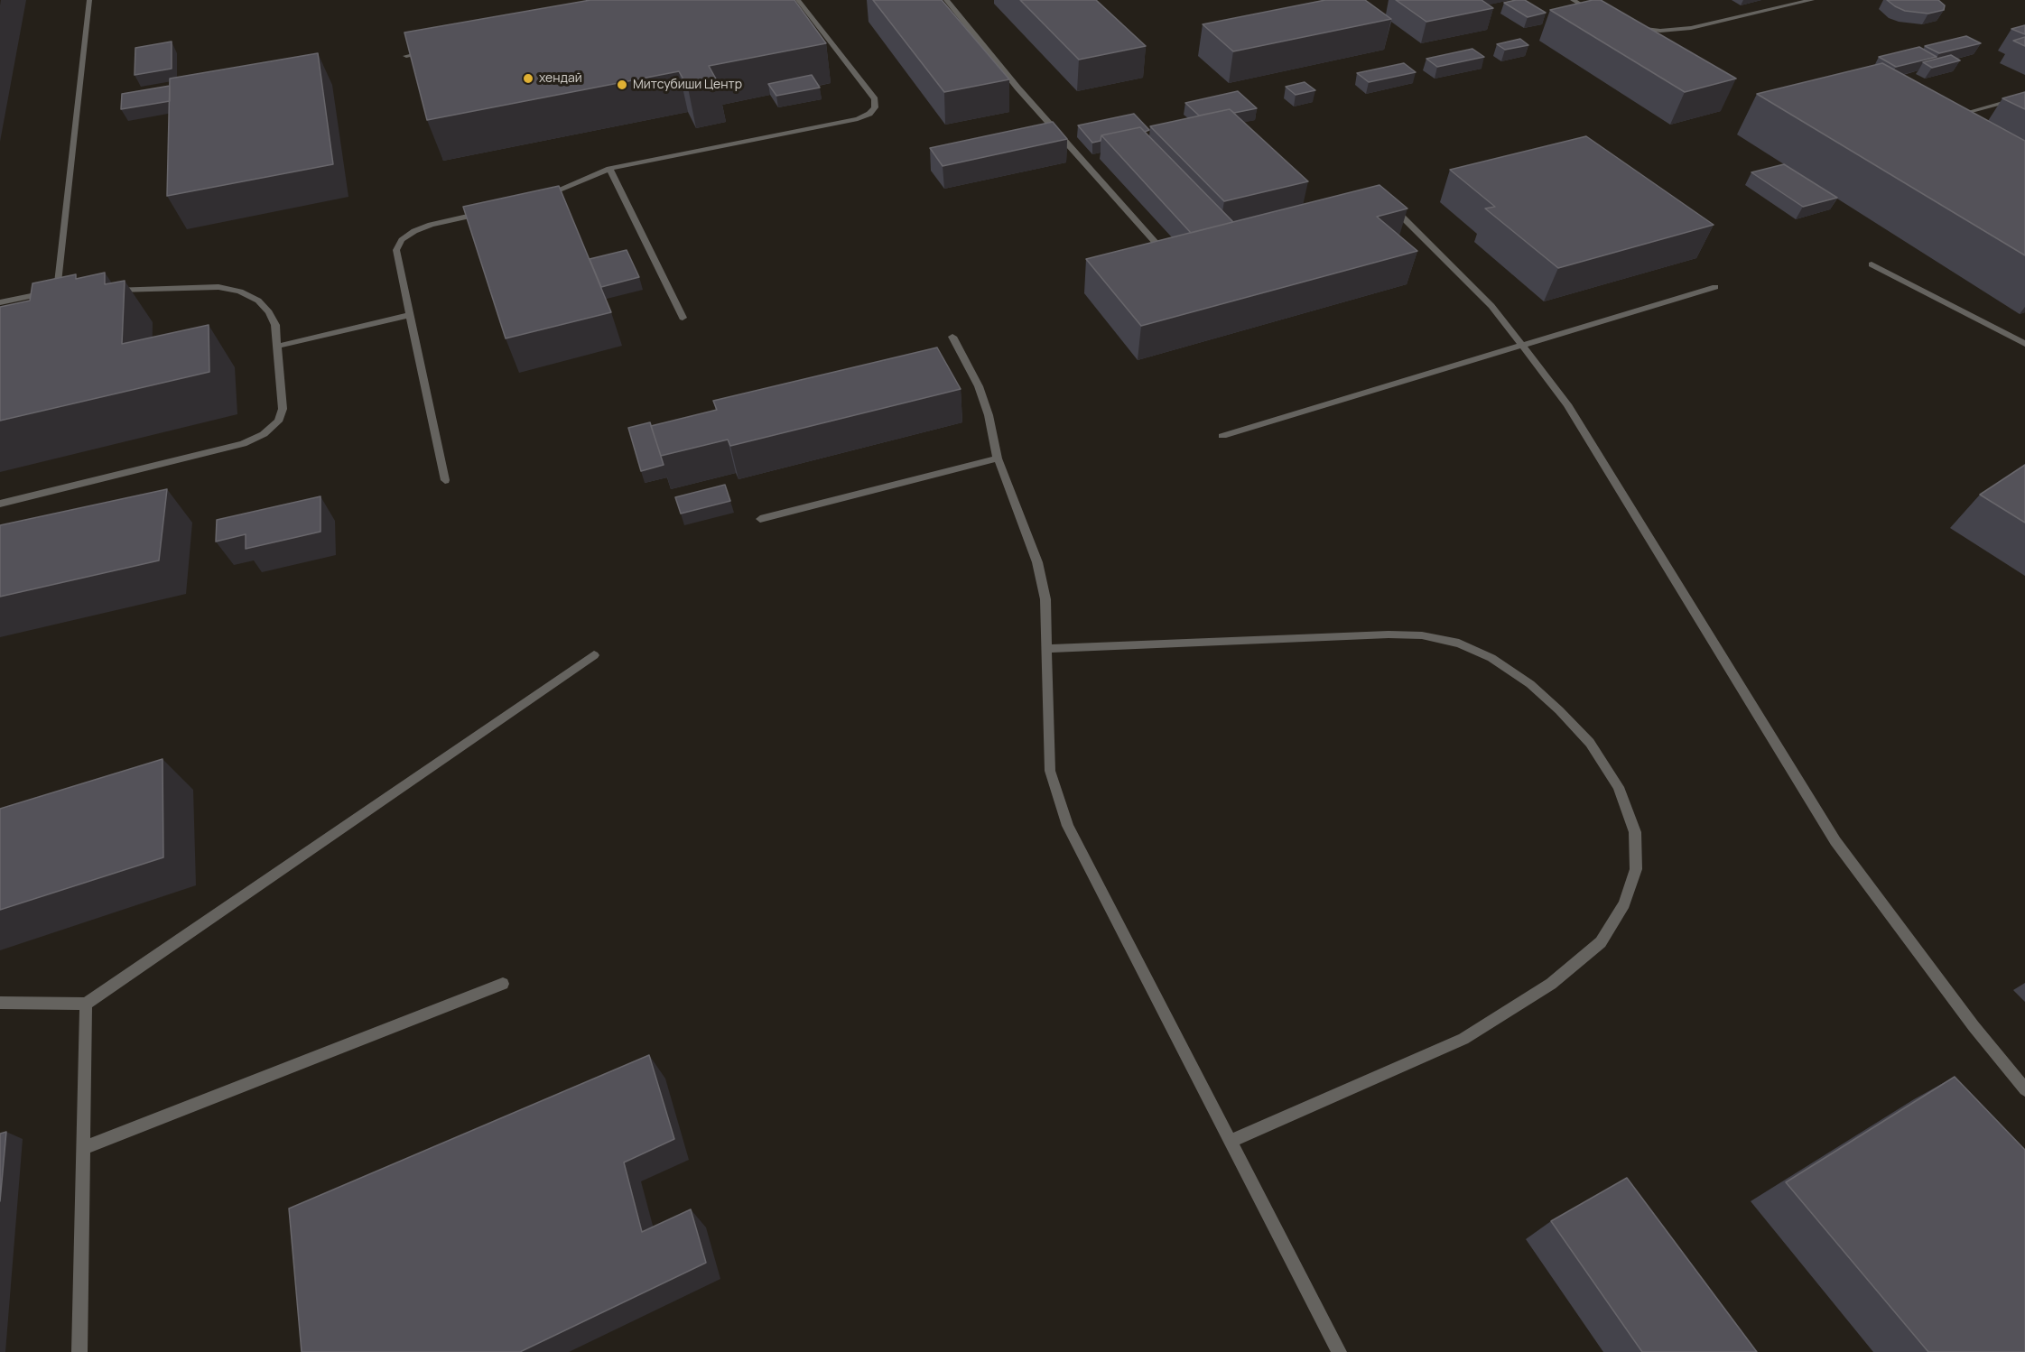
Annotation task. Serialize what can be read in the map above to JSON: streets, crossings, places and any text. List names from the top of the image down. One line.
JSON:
{"places":["хендай","Митсубиши Центр"]}
